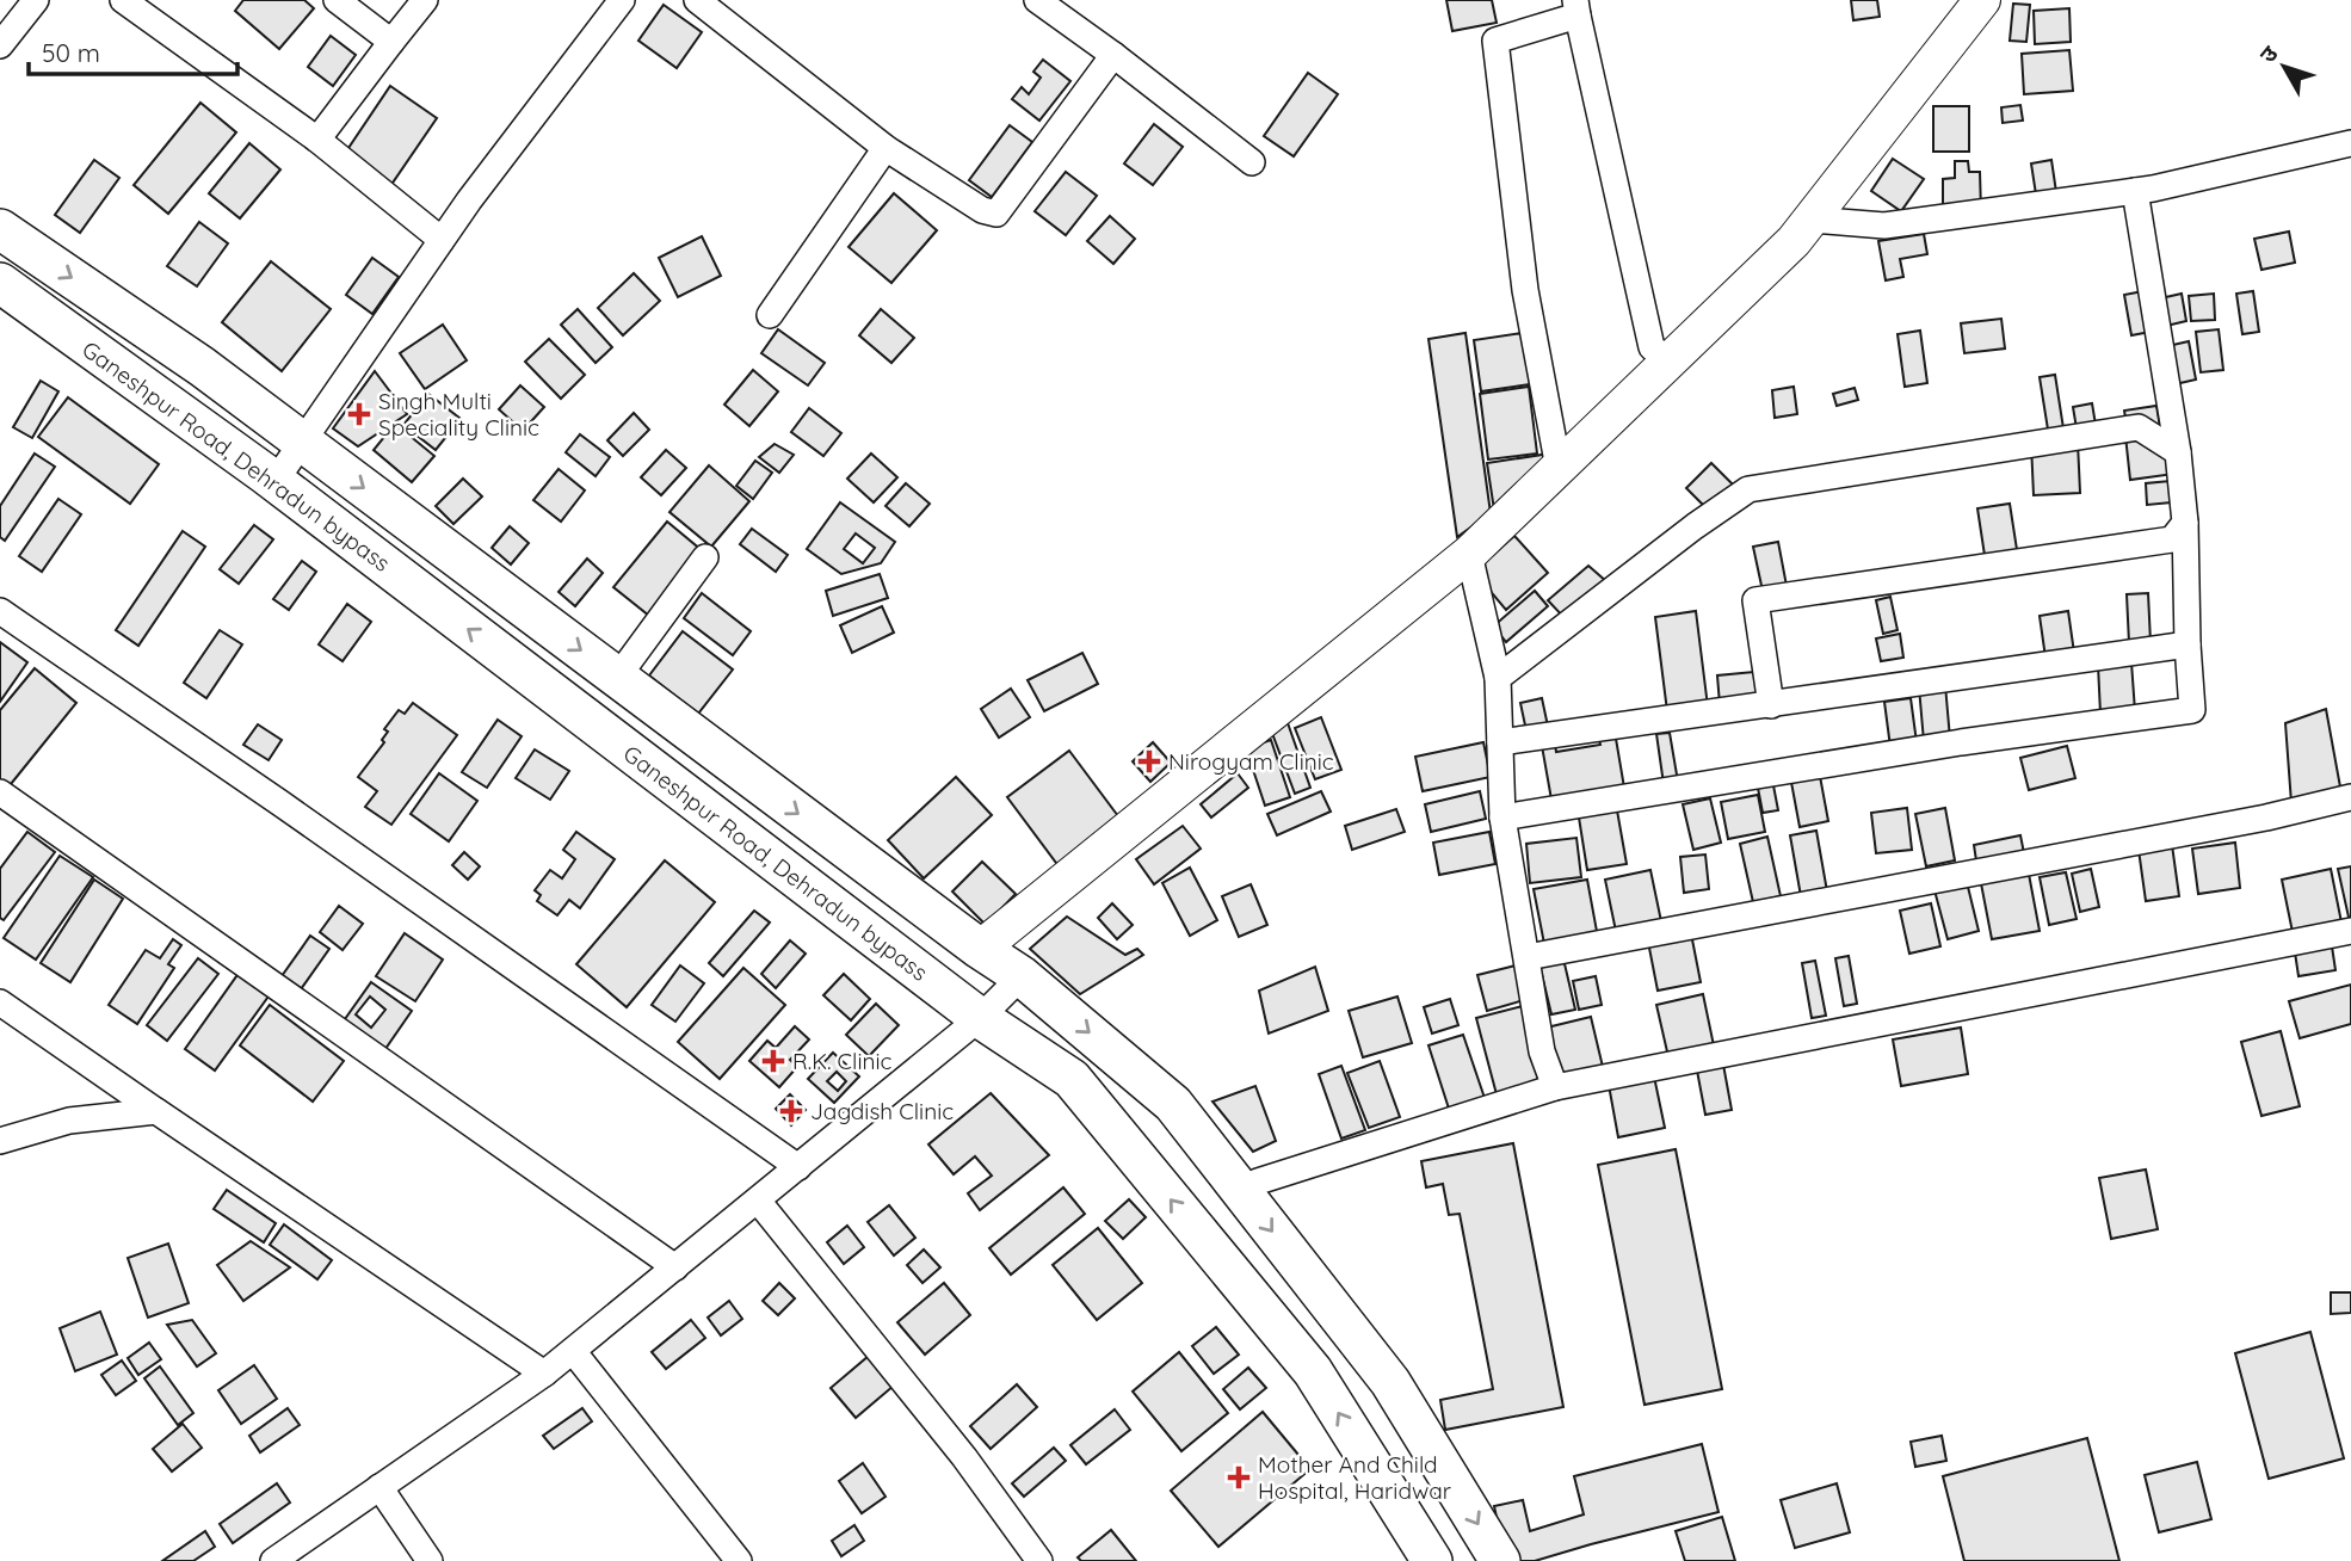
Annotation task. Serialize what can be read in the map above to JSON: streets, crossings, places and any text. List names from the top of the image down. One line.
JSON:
{"streets":{"main road":["Ganeshpur Road, Dehradun bypass"]},"places":{"health":["Singh Multi Speciality Clinic","Nirogyam Clinic","R.K. Clinic","Jagdish Clinic","Mother And Child Hospital, Haridwar"]},"scale_bar":"50 m","north":"top left"}
